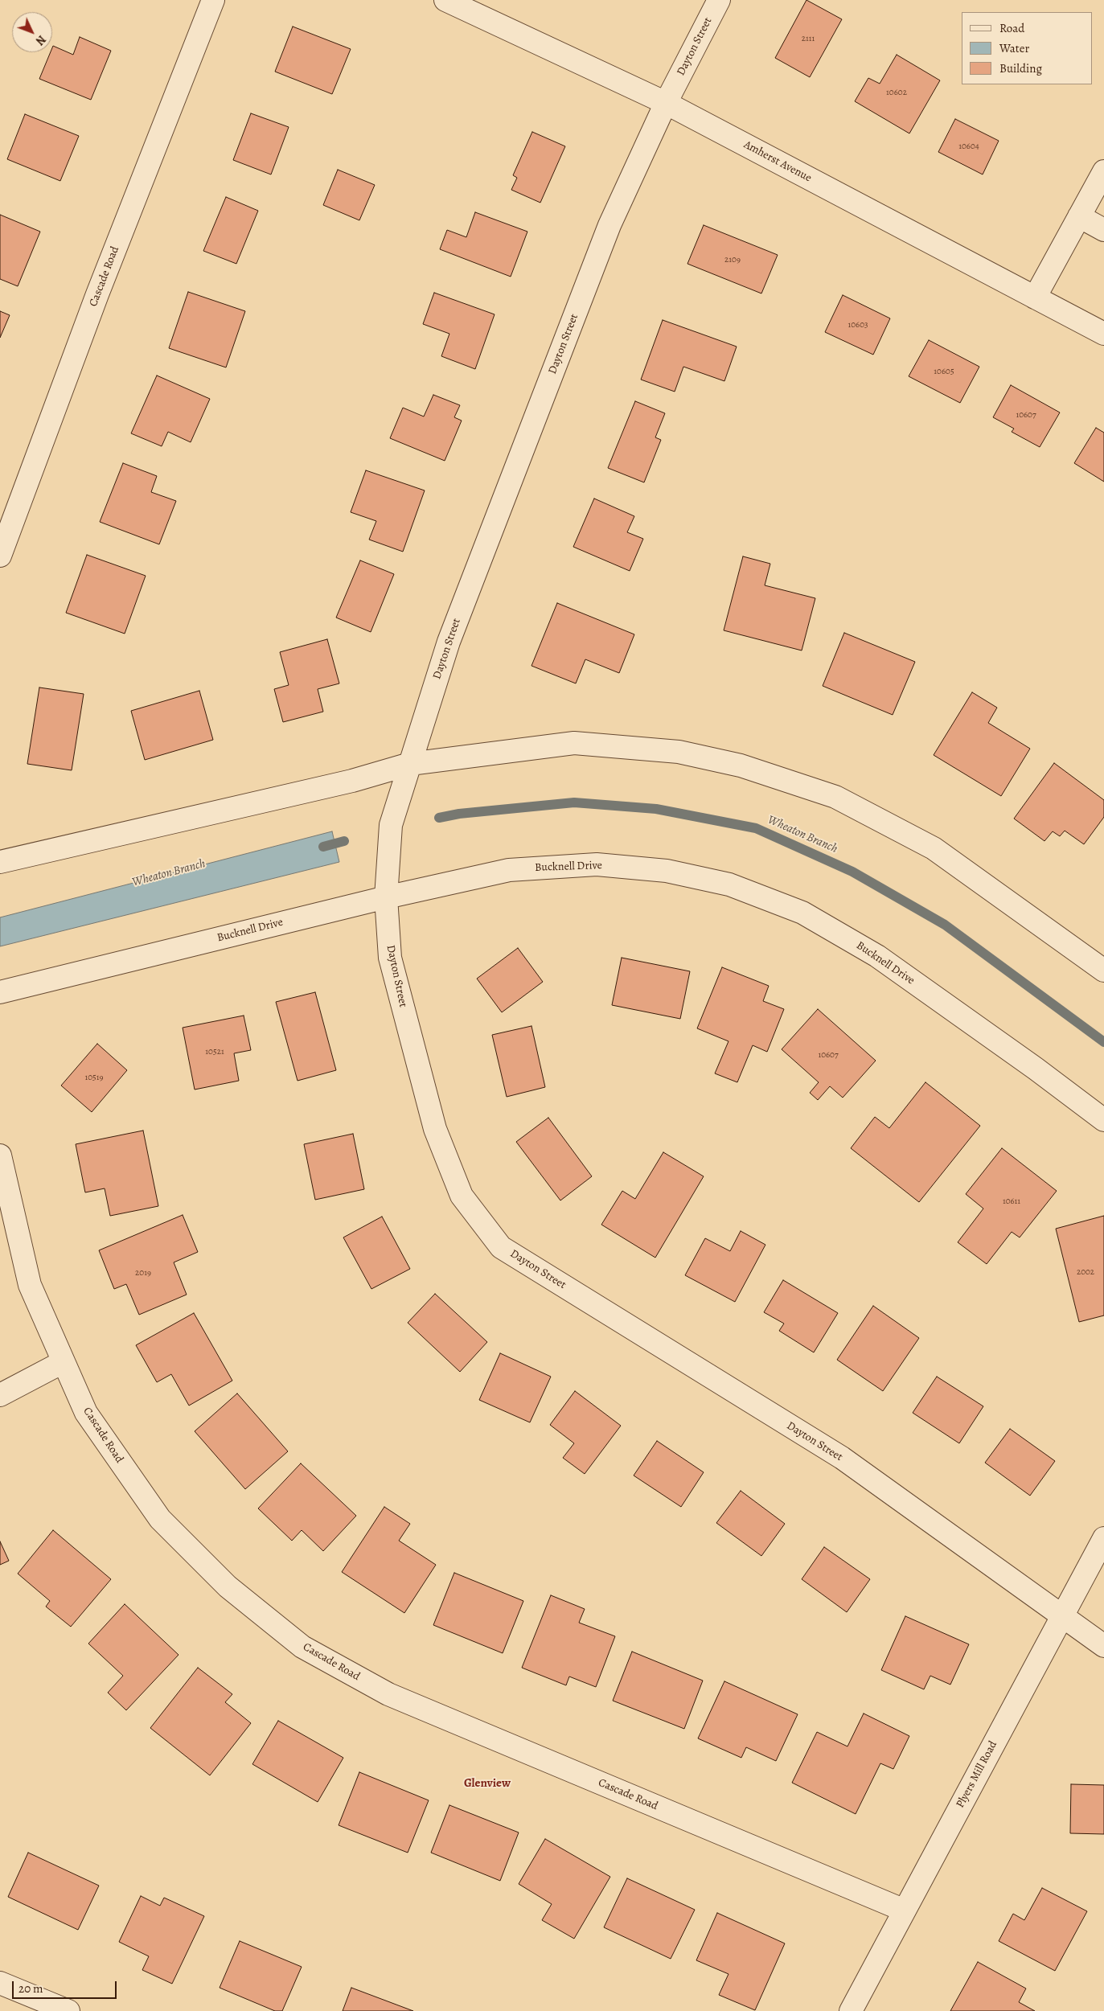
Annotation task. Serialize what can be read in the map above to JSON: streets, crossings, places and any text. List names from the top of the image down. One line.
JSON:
{"streets":{"street":["Dayton Street","Amherst Avenue","Cascade Road","Bucknell Drive","Plyers Mill Road"]},"crossings":[["Dayton Street","Amherst Avenue"],["Dayton Street","Bucknell Drive"],["Dayton Street","Plyers Mill Road"],["Cascade Road","Plyers Mill Road"]],"districts":["Glenview"],"water":["Wheaton Branch"],"house_numbers":["2111","10602","10604","2109","10603","10605","10607","10521","10607","10519","10611","2002","2019"],"legend":["Road","Water","Building"],"scale_bar":"20 m","north":"bottom right"}
